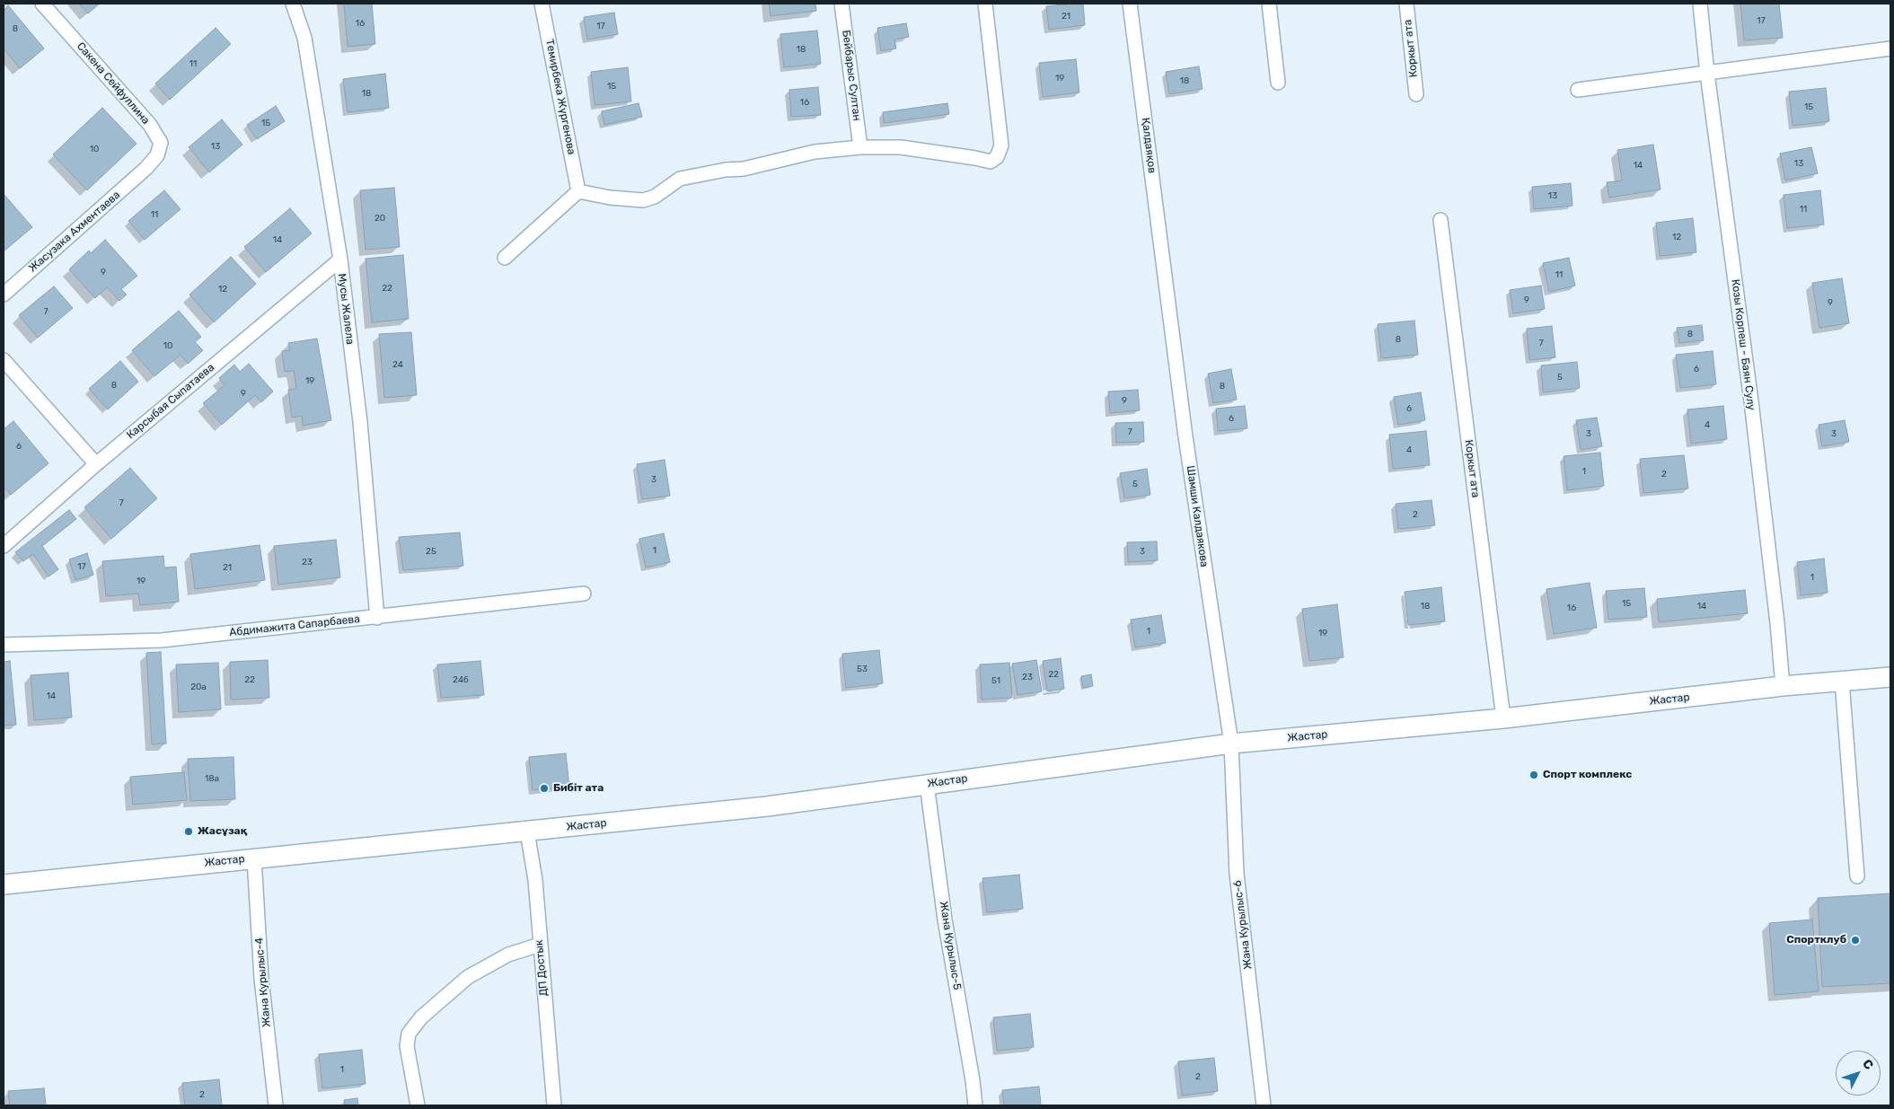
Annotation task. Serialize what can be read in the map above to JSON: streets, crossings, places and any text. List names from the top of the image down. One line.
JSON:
{"streets":{"street":["Коркыт ата","Бейбарыс Султан","Сакена Сейфуллина","Темирбека Жүргенова","Қалдаяқов","Жасузака Ахментаева","Мусы Жалела","Козы Корпеш - Баян Сулу","Карсыбая Сыпатаева","Шамши Калдаякова","Абдимажита Сапарбаева","Жастар","Жана Курылыс-6","Жана Курылыс-5","ДП Достык","Жана Курылыс-4"]},"crossings":[["Коркыт ата","Жастар"],["Сакена Сейфуллина","Жасузака Ахментаева"],["Қалдаяқов","Шамши Калдаякова"],["Мусы Жалела","Карсыбая Сыпатаева"],["Мусы Жалела","Абдимажита Сапарбаева"],["Козы Корпеш - Баян Сулу","Жастар"],["Шамши Калдаякова","Жастар"],["Шамши Калдаякова","Жана Курылыс-6"],["Жастар","Жана Курылыс-6"],["Жастар","Жана Курылыс-5"],["Жастар","ДП Достык"],["Жастар","Жана Курылыс-4"]],"places":["Спорт комплекс","Бибіт ата","Жасұзақ","Спортклуб"],"house_numbers":["21","17","16","17","8","18","11","19","18","15","18","16","15","15","13","10","13","14","13","11","11","20","12","14","9","11","22","12","9","9","7","8","8","7","10","24","6","5","19","8","8","9","9","6","6","4","7","3","3","6","4","1","2","3","5","7","2","1","25","3","23","17","21","1","19","15","18","14","16","1","19","53","22","23","22","24б","51","20а","14","18а","1","2","2"],"north":"top right"}
